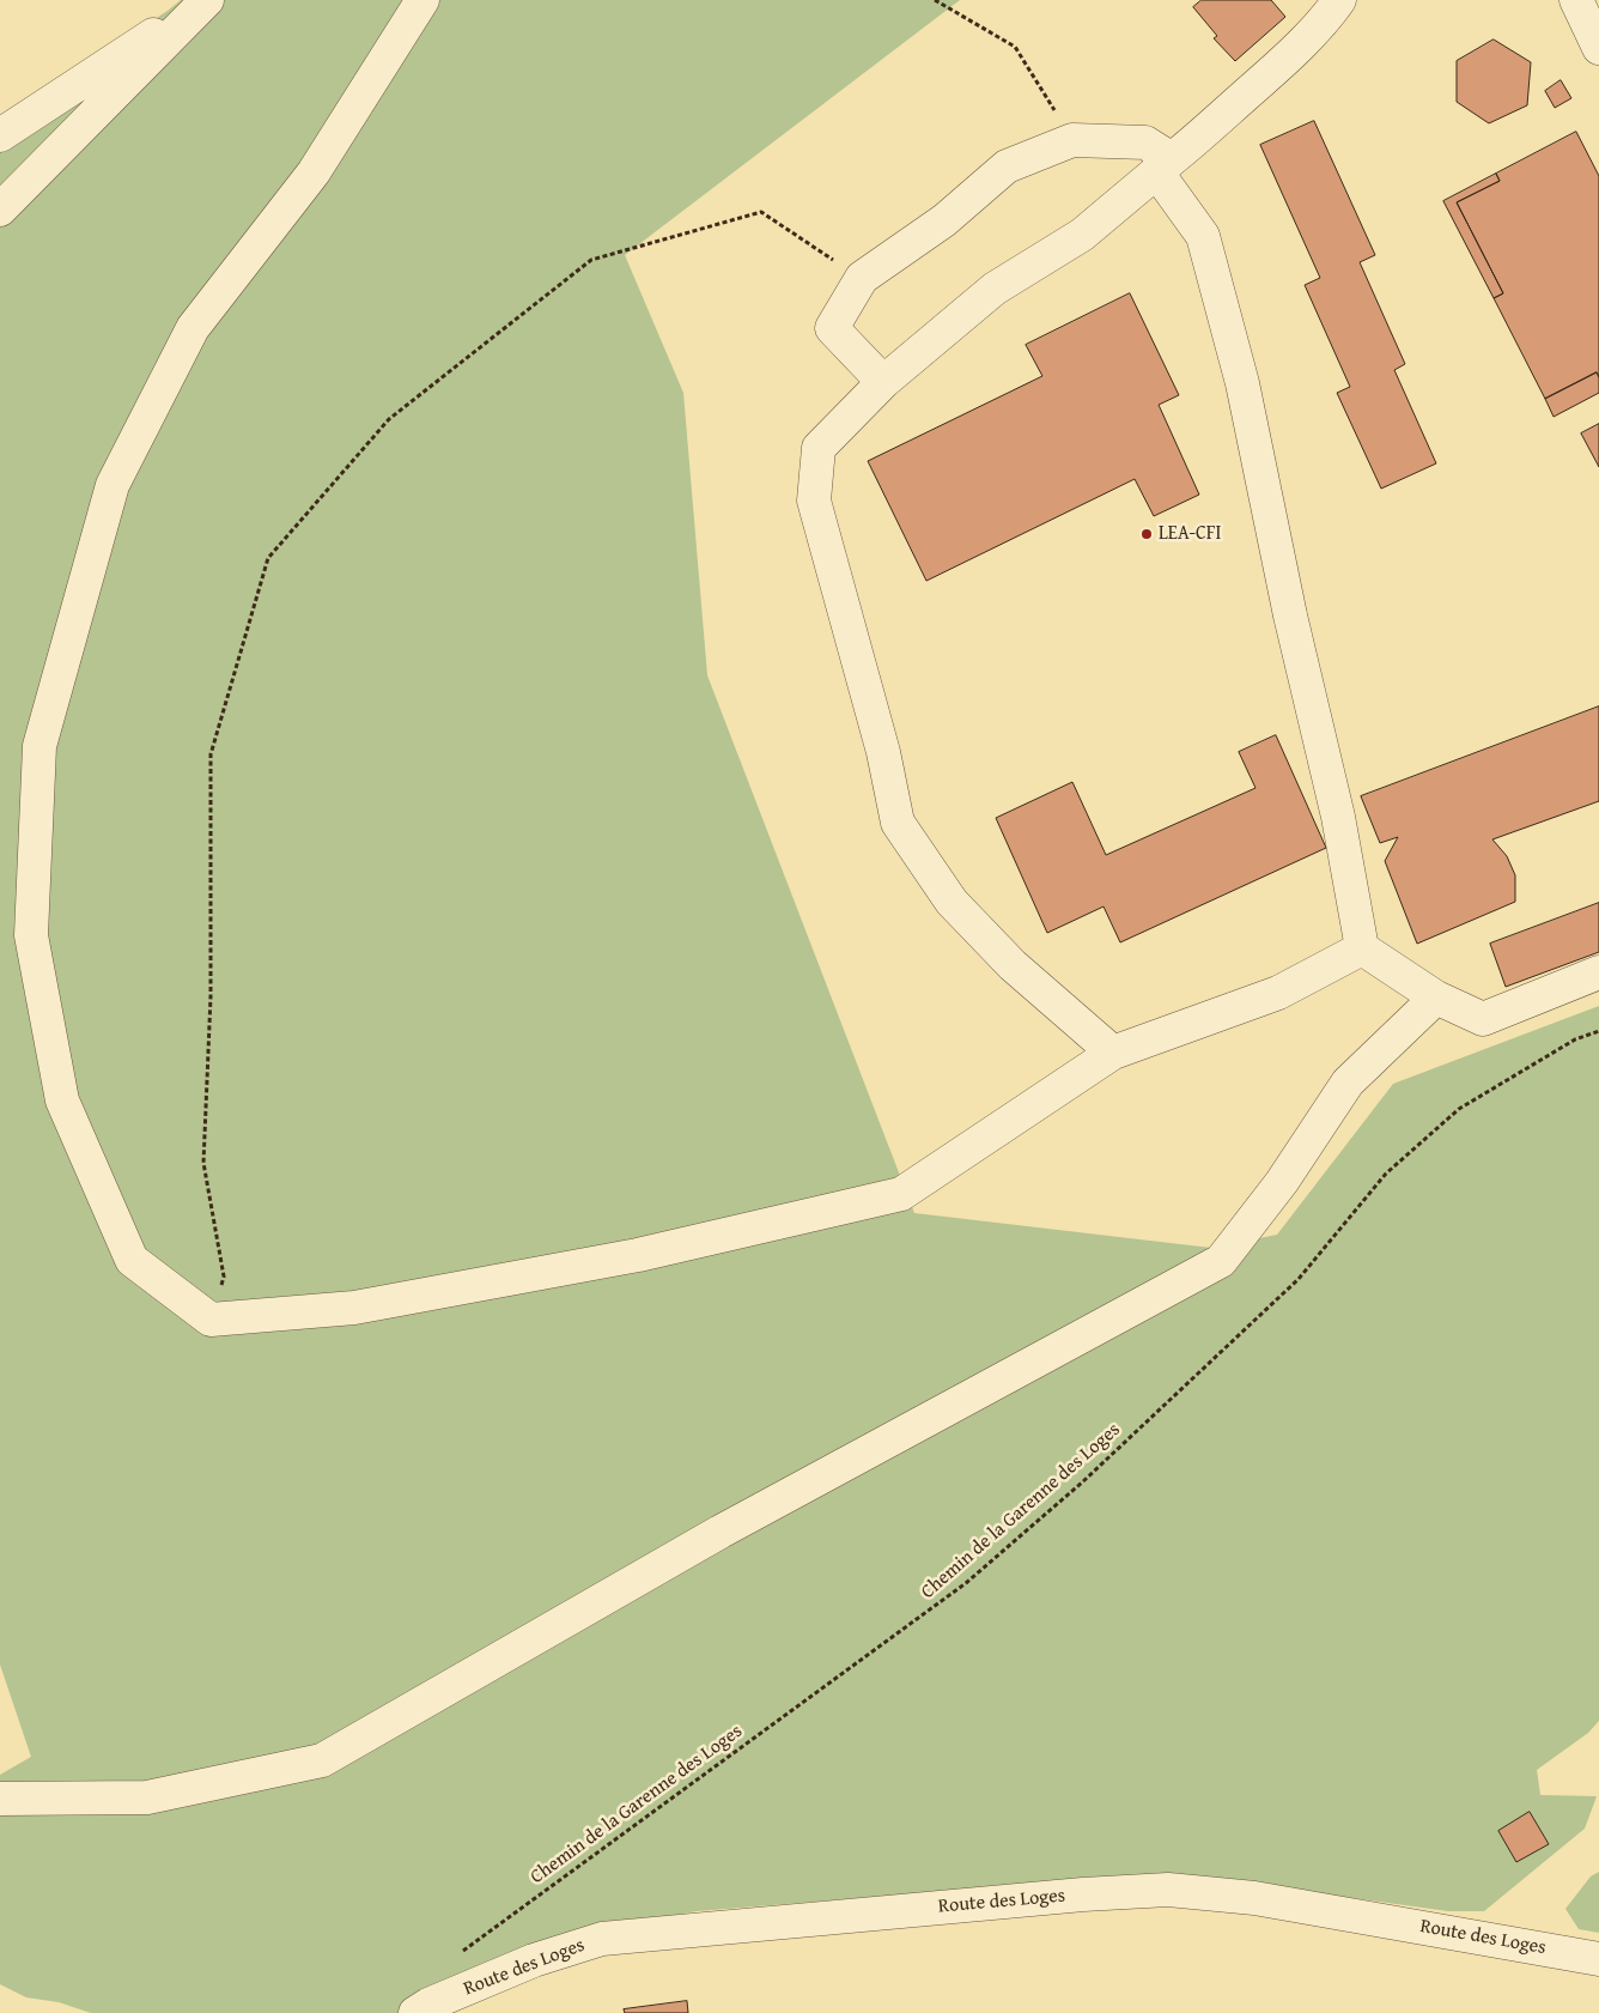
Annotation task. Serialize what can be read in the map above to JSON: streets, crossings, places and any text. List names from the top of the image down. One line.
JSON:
{"streets":{"street":["Route des Loges"],"path":["Chemin de la Garenne des Loges"]},"places":["LEA-CFI"]}
